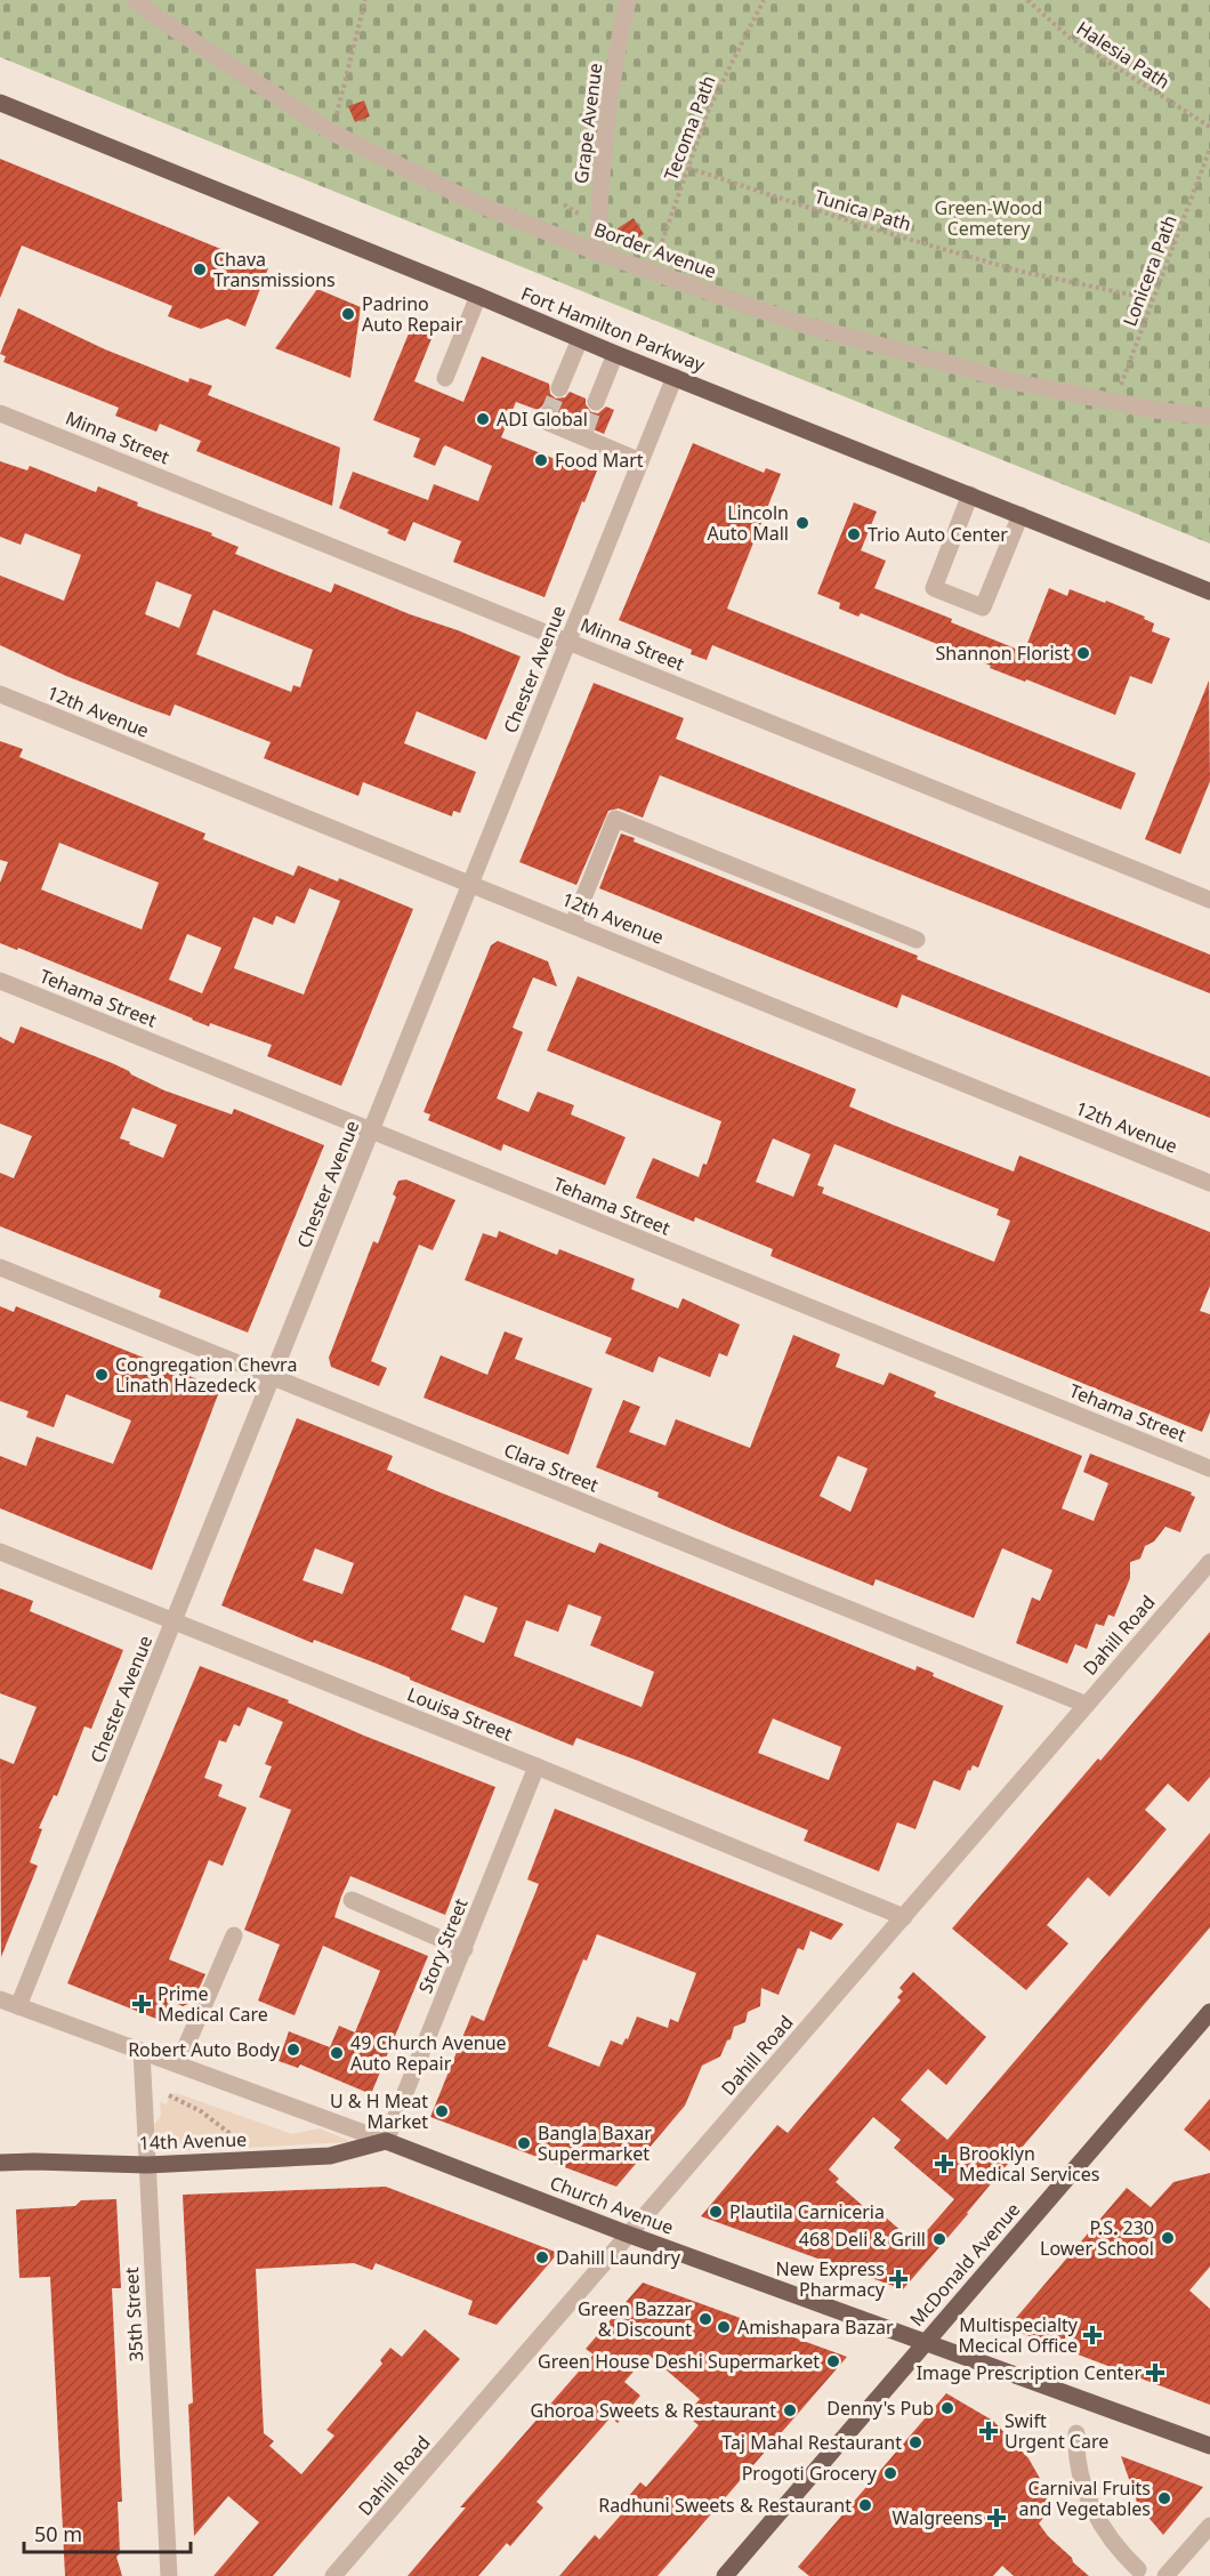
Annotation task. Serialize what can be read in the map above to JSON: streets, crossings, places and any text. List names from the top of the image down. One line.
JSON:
{"streets":{"main road":["Fort Hamilton Parkway","14th Avenue","Church Avenue","McDonald Avenue"],"street":["Grape Avenue","Border Avenue","Minna Street","Chester Avenue","12th Avenue","Tehama Street","Clara Street","Dahill Road","Louisa Street","Story Street","35th Street"],"path":["Halesia Path","Tecoma Path","Tunica Path","Lonicera Path"]},"crossings":[["Grape Avenue","Border Avenue"],["Tecoma Path","Tunica Path"],["Tecoma Path","Border Avenue"],["Tunica Path","Lonicera Path"],["Border Avenue","Lonicera Path"],["Fort Hamilton Parkway","Chester Avenue"],["Minna Street","Chester Avenue"],["Chester Avenue","12th Avenue"],["Chester Avenue","Tehama Street"],["Chester Avenue","Clara Street"],["Chester Avenue","Louisa Street"],["Chester Avenue","Church Avenue"],["Clara Street","Dahill Road"],["Dahill Road","Louisa Street"],["Dahill Road","Church Avenue"],["Louisa Street","Story Street"],["Story Street","14th Avenue"],["Story Street","Church Avenue"],["14th Avenue","Church Avenue"],["14th Avenue","35th Street"],["Church Avenue","McDonald Avenue"],["Church Avenue","35th Street"]],"parks":["Green-Wood Cemetery"],"places":{"other":["Chava Transmissions","Padrino Auto Repair","ADI Global","Food Mart","Lincoln Auto Mall","Trio Auto Center","Shannon Florist","Congregation Chevra Linath Hazedeck","Robert Auto Body","49 Church Avenue Auto Repair","U & H Meat Market","Bangla Baxar Supermarket","Plautila Carniceria","P.S. 230 Lower School","468 Deli & Grill","Dahill Laundry","Green Bazzar & Discount","Amishapara Bazar","Green House Deshi Supermarket","Denny's Pub","Ghoroa Sweets & Restaurant","Taj Mahal Restaurant","Progoti Grocery","Carnival Fruits and Vegetables","Radhuni Sweets & Restaurant"],"health":["Prime Medical Care","Brooklyn Medical Services","New Express Pharmacy","Multispecialty Mecical Office","Image Prescription Center","Swift Urgent Care","Walgreens"]},"scale_bar":"50 m"}
